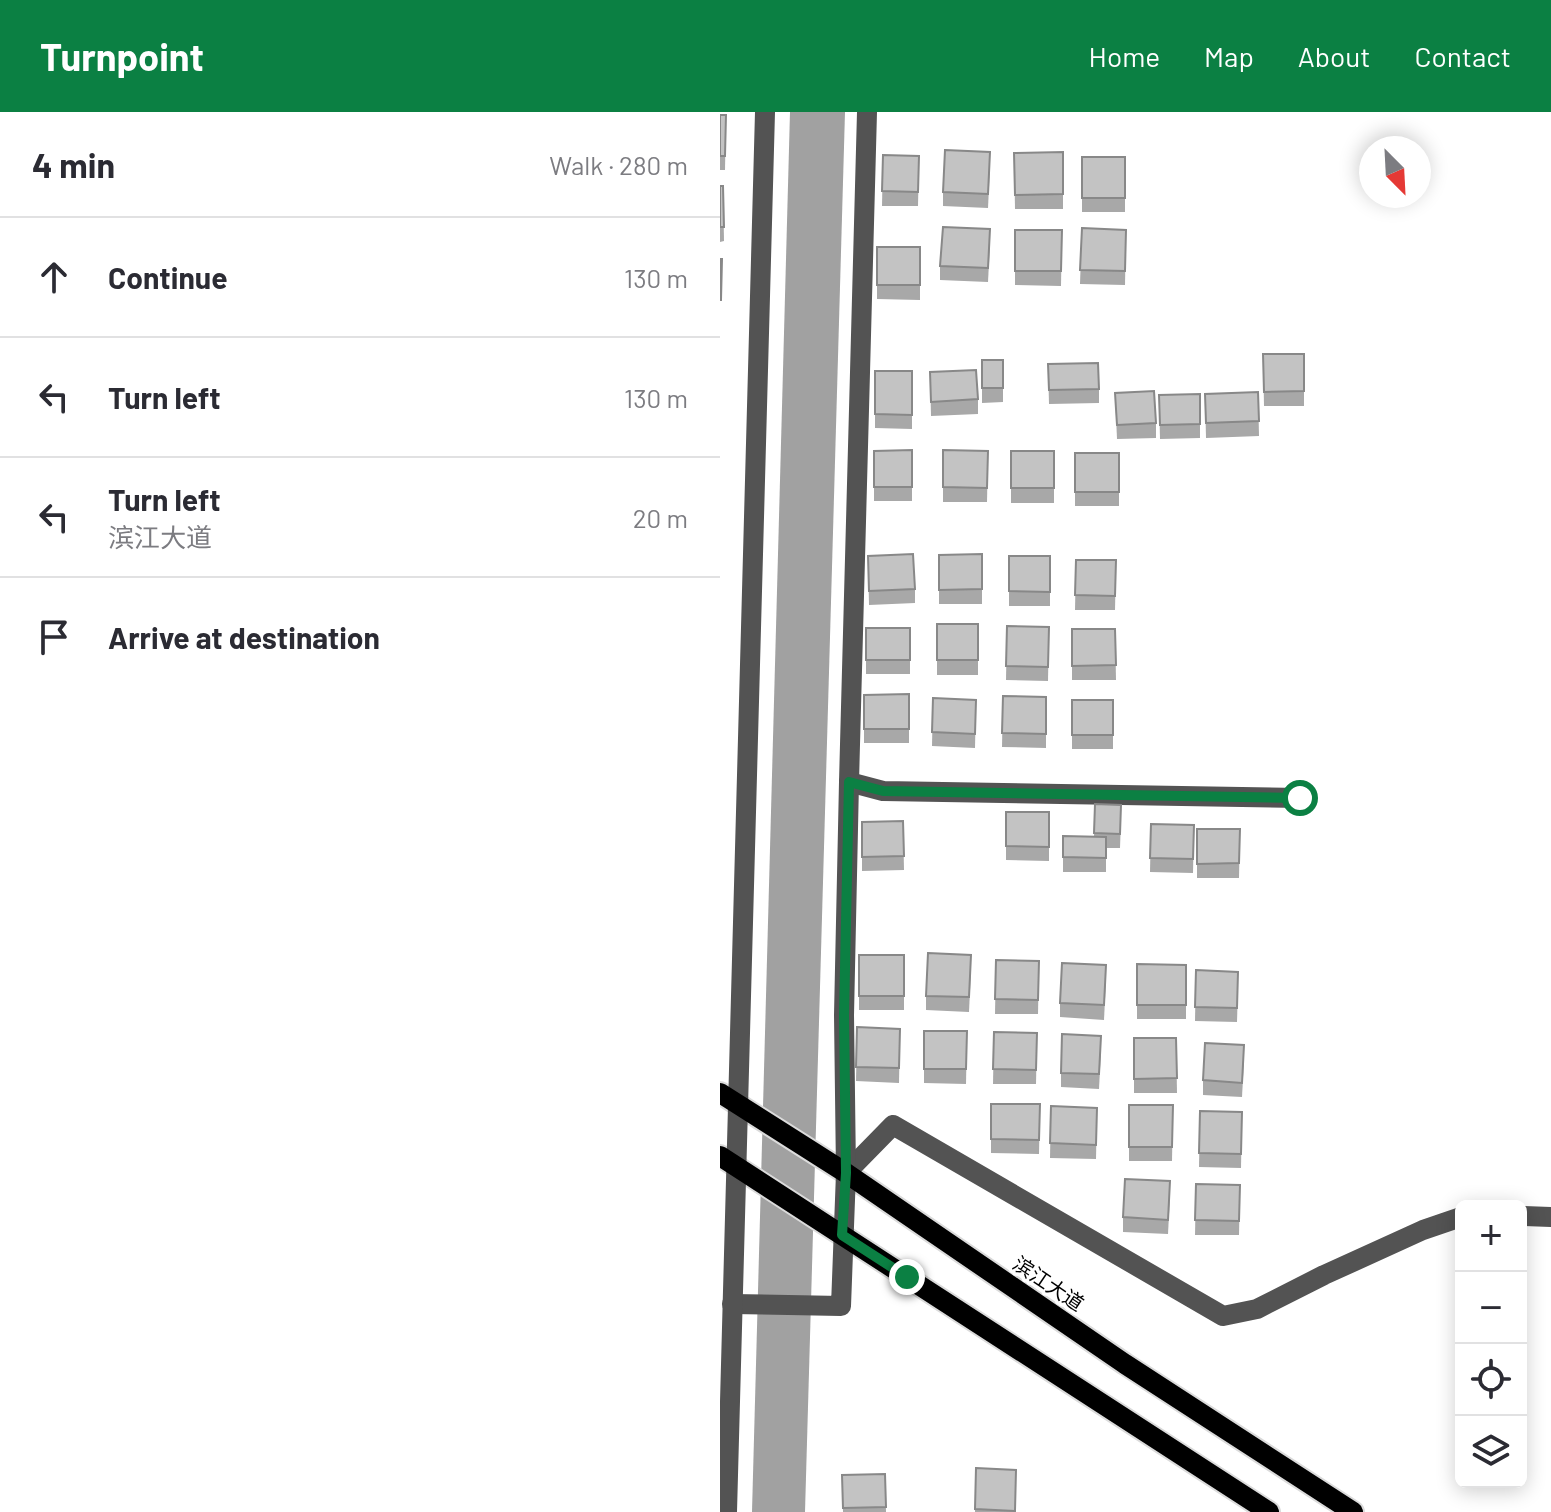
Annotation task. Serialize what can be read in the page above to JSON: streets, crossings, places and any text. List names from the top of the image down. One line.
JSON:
{"streets":{"main road":["滨江大道"]},"north":"bottom right","page":{"header":"Turnpoint","nav":["Home","Map","About","Contact"],"heading":["4 min","Walk · 280 m"],"list":[["Continue","130 m"],["Turn left","130 m"],["Turn left","滨江大道","20 m"],"Arrive at destination"],"map_buttons":["+","−"]}}
